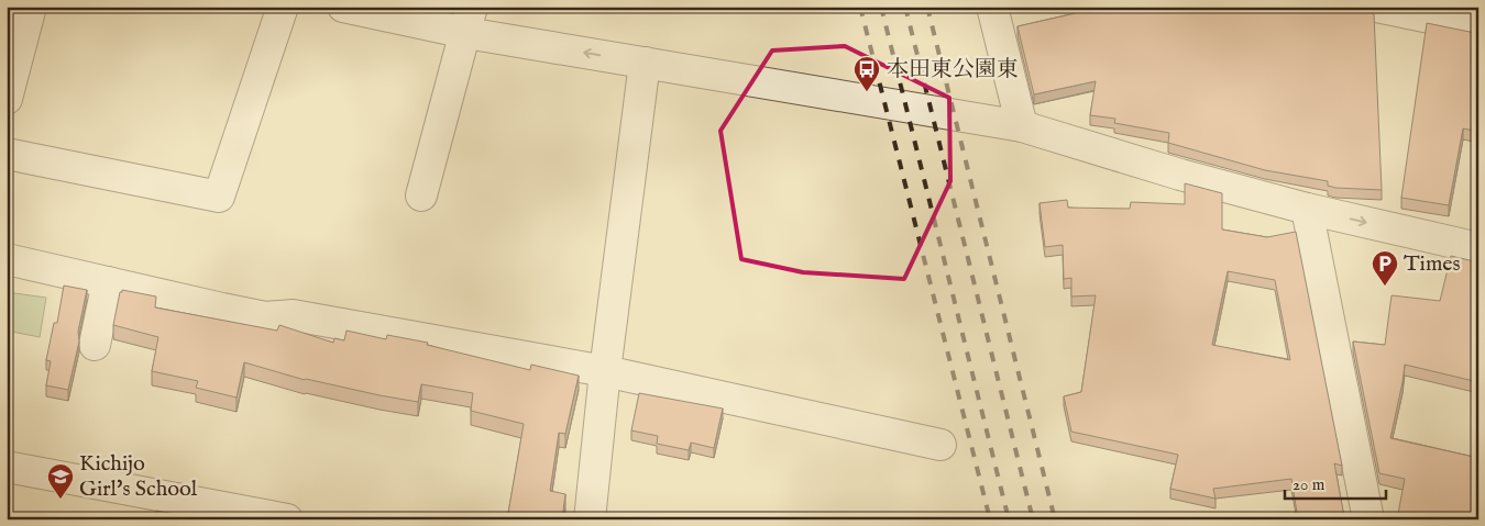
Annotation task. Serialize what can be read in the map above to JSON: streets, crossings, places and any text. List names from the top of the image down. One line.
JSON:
{"places":{"bus stop":["本田東公園東"],"parking":["Times"],"school or university":["Kichijo Girl's School"]},"scale_bar":"20 m"}
